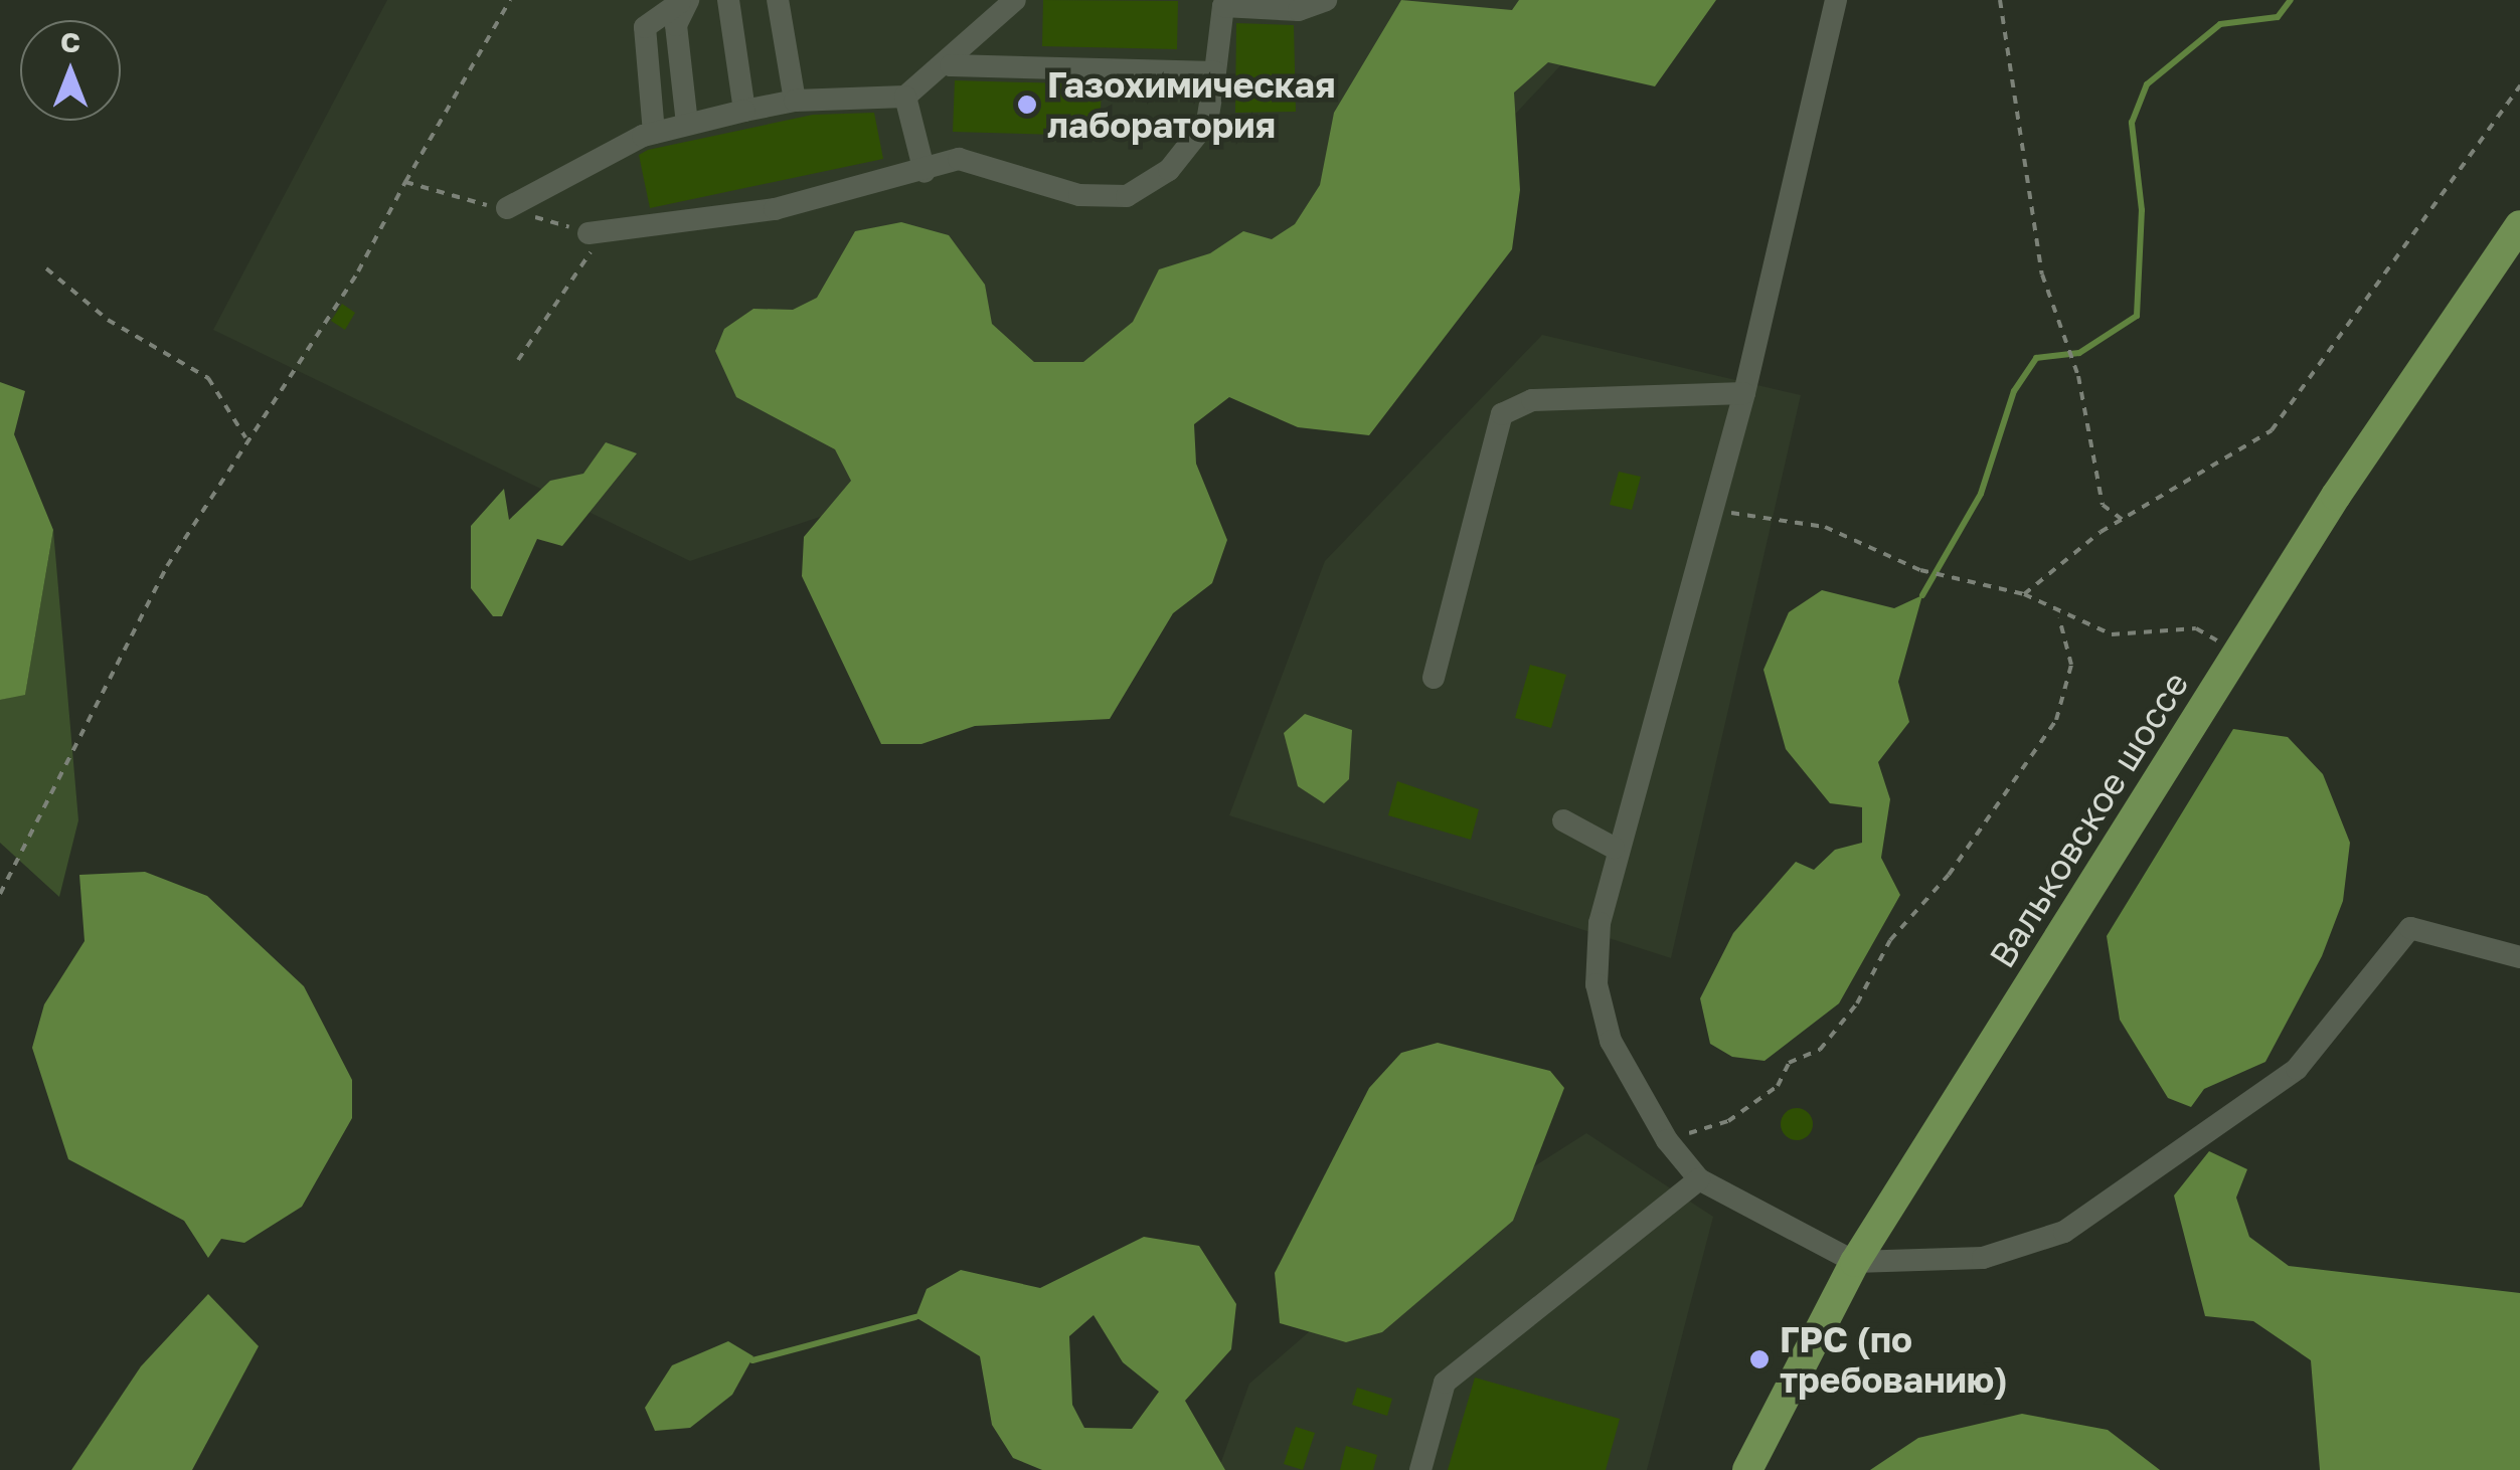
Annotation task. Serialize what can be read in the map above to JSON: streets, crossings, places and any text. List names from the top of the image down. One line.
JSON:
{"streets":{"main road":["Вальковское шоссе"]},"places":["Газохимическая лаборатория","ГРС (по требованию)"],"north":"top"}
